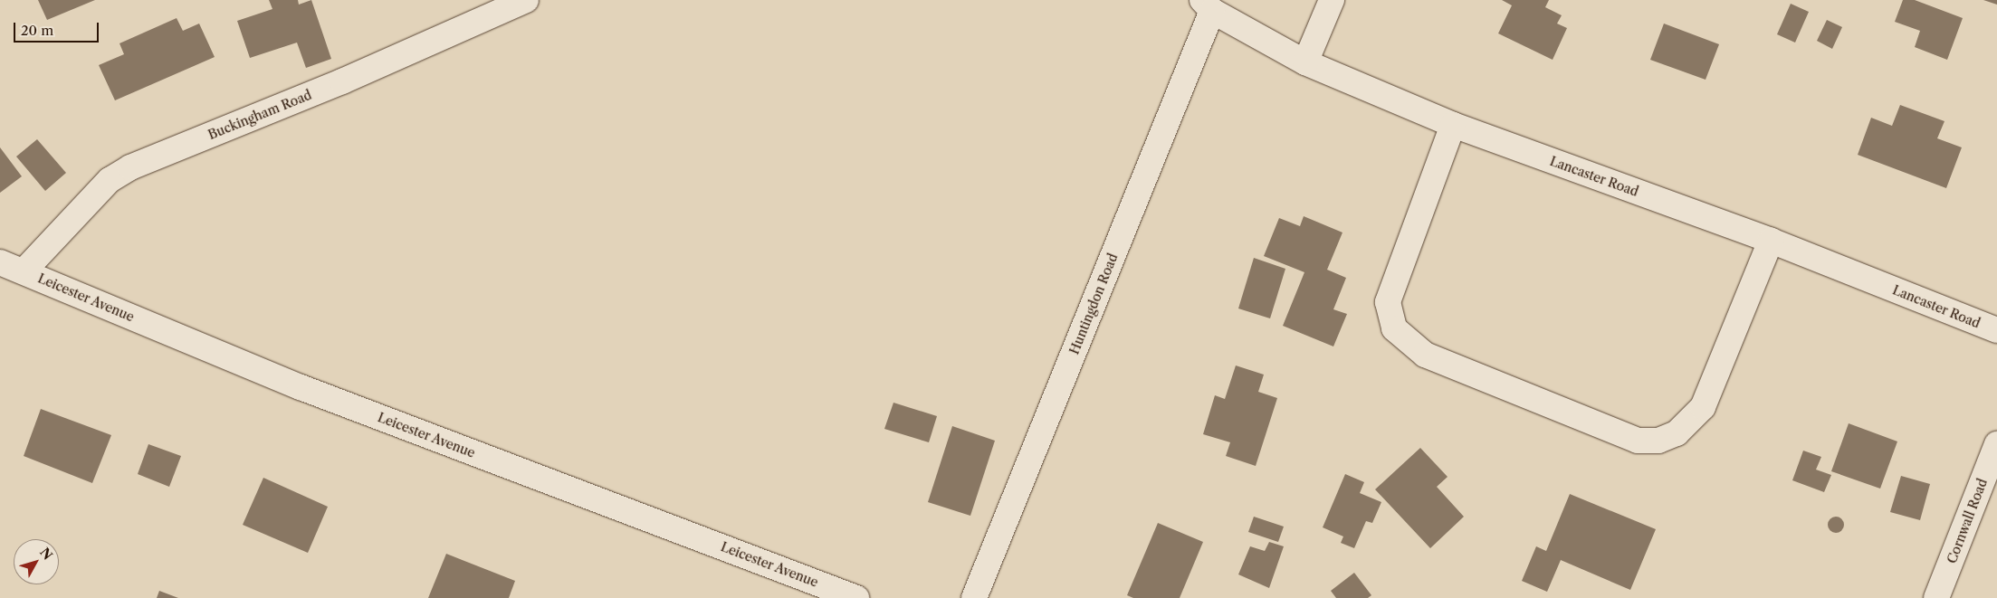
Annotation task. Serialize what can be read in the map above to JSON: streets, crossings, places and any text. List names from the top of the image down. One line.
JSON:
{"streets":{"street":["Buckingham Road","Lancaster Road","Leicester Avenue","Huntingdon Road","Cornwall Road"]},"crossings":[["Buckingham Road","Leicester Avenue"],["Lancaster Road","Huntingdon Road"]],"scale_bar":"20 m","north":"top right"}
